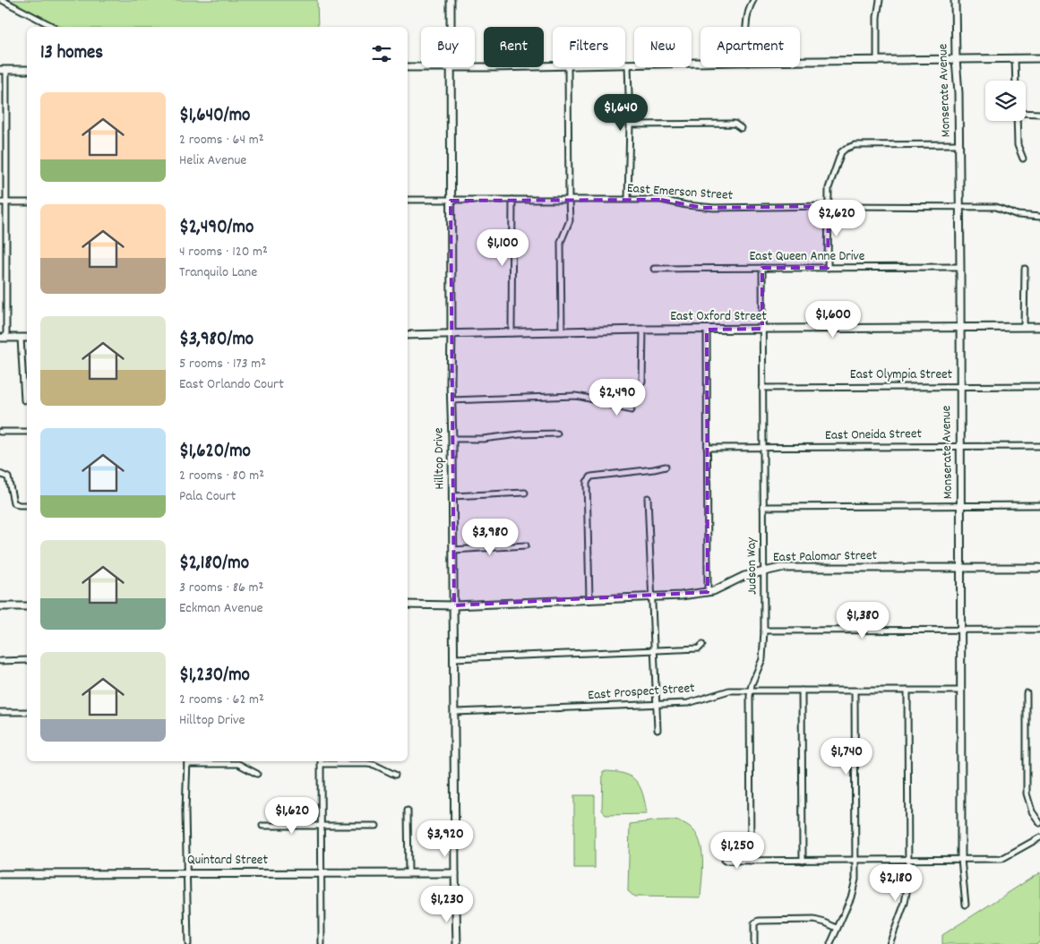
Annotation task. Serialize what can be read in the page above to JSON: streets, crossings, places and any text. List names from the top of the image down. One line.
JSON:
{"streets":{"street":["Monserate Avenue","East Emerson Street","East Queen Anne Drive","East Oxford Street","East Olympia Street","East Oneida Street","Hilltop Drive","East Palomar Street","Judson Way","East Prospect Street","Quintard Street"]},"crossings":[["Monserate Avenue","East Emerson Street"],["Monserate Avenue","East Queen Anne Drive"],["Monserate Avenue","East Oxford Street"],["Monserate Avenue","East Olympia Street"],["Monserate Avenue","East Oneida Street"],["Monserate Avenue","East Palomar Street"],["Monserate Avenue","East Prospect Street"],["East Emerson Street","Hilltop Drive"],["East Queen Anne Drive","Judson Way"],["East Oxford Street","Hilltop Drive"],["East Oxford Street","Judson Way"],["East Olympia Street","Judson Way"],["East Oneida Street","Judson Way"],["Hilltop Drive","East Palomar Street"],["Hilltop Drive","East Prospect Street"],["Hilltop Drive","Quintard Street"],["East Palomar Street","Judson Way"],["Judson Way","East Prospect Street"]],"page":{"chip":["Buy","Rent","Filters","New","Apartment"],"heading":"13 homes","list":[{"name":"$1,640/mo","note":"2 rooms · 64 m² · Helix Avenue"},{"name":"$2,490/mo","note":"4 rooms · 120 m² · Tranquilo Lane"},{"name":"$3,980/mo","note":"5 rooms · 173 m² · East Orlando Court"},{"name":"$1,620/mo","note":"2 rooms · 80 m² · Pala Court"},{"name":"$2,180/mo","note":"3 rooms · 86 m² · Eckman Avenue"},{"name":"$1,230/mo","note":"2 rooms · 62 m² · Hilltop Drive"}],"price":["$1,640","$2,620","$1,100","$1,600","$2,490","$3,980","$1,380","$1,740","$1,620","$3,920","$1,250","$2,180","$1,230"]}}
